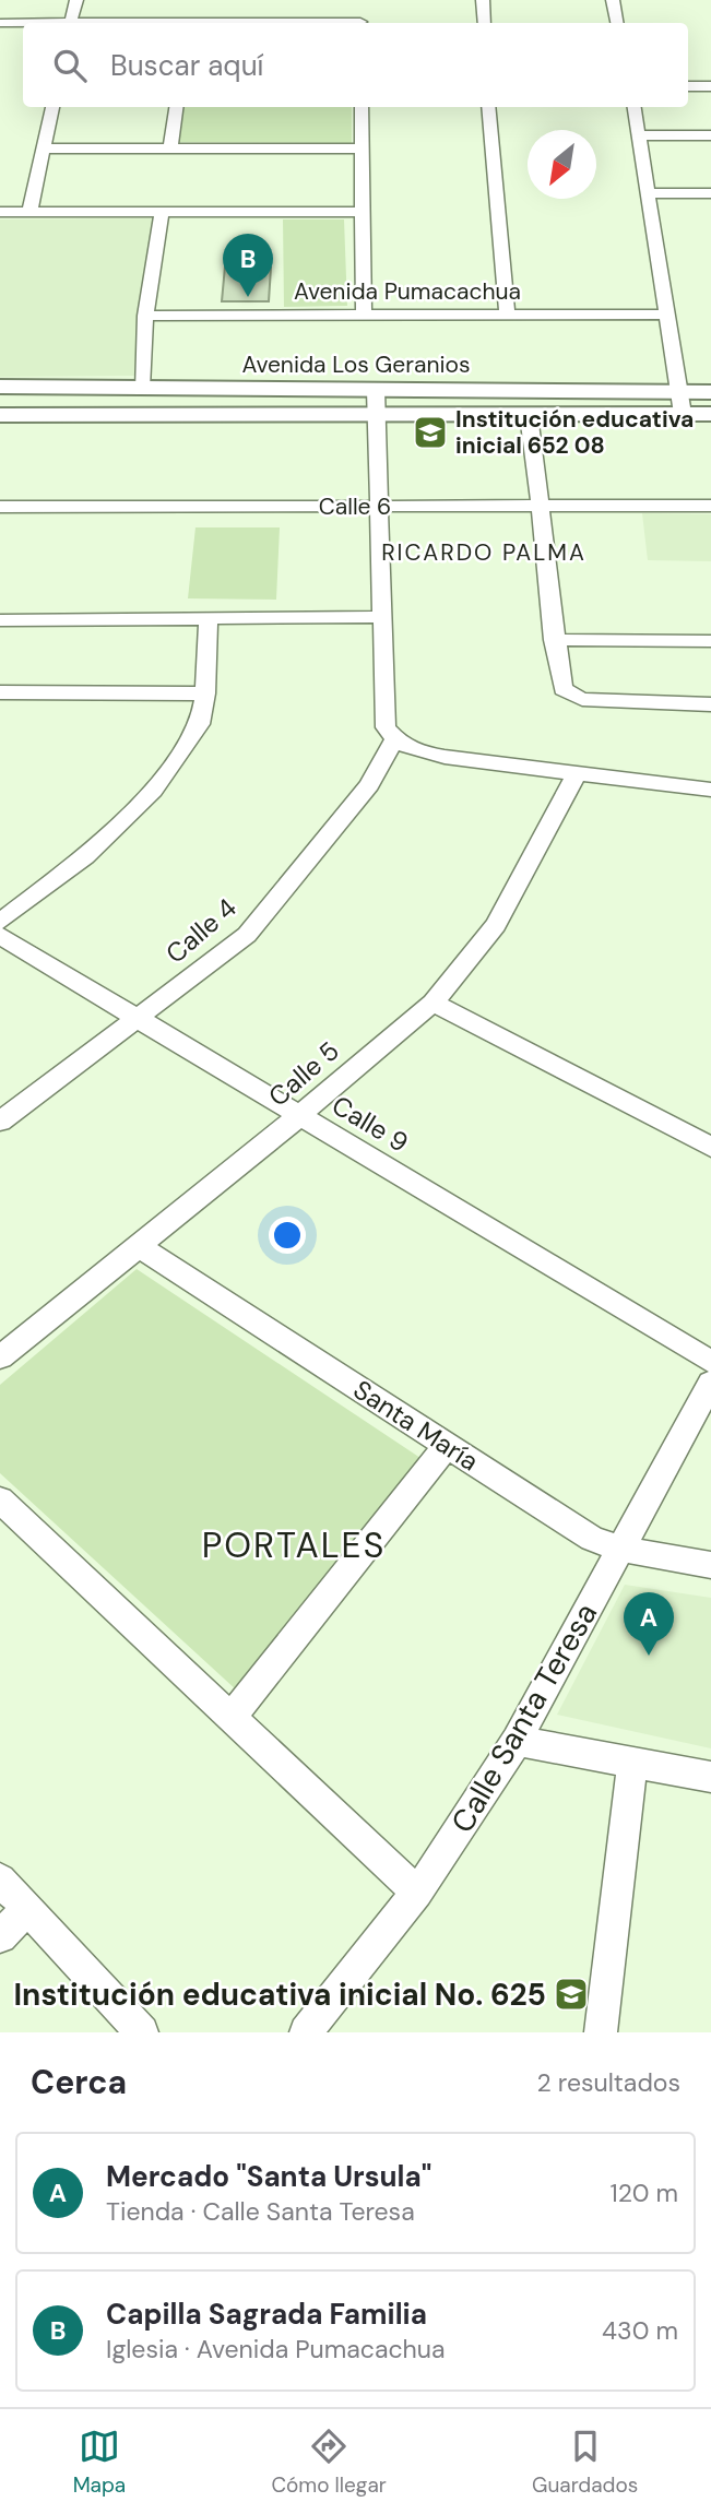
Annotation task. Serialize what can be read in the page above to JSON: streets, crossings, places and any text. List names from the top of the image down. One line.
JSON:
{"streets":{"street":["Avenida Pumacachua","Avenida Los Geranios","Calle 6","Calle 4","Calle 5","Calle 9","Santa María","Calle Santa Teresa"]},"crossings":[["Calle 4","Calle 9"],["Calle 5","Calle 9"],["Calle 5","Santa María"],["Santa María","Calle Santa Teresa"]],"districts":["RICARDO PALMA","PORTALES"],"places":{"school or university":["Institución educativa inicial 652 08","Institución educativa inicial No. 625"]},"north":"bottom left","page":{"search":"Buscar aquí","pins":["B","A"],"heading":["Cerca","2 resultados"],"list":[{"mark":"A","name":"Mercado \"Santa Ursula\"","note":"Tienda · Calle Santa Teresa","value":"120 m"},{"mark":"B","name":"Capilla Sagrada Familia","note":"Iglesia · Avenida Pumacachua","value":"430 m"}],"nav":["Mapa","Cómo llegar","Guardados"]}}
